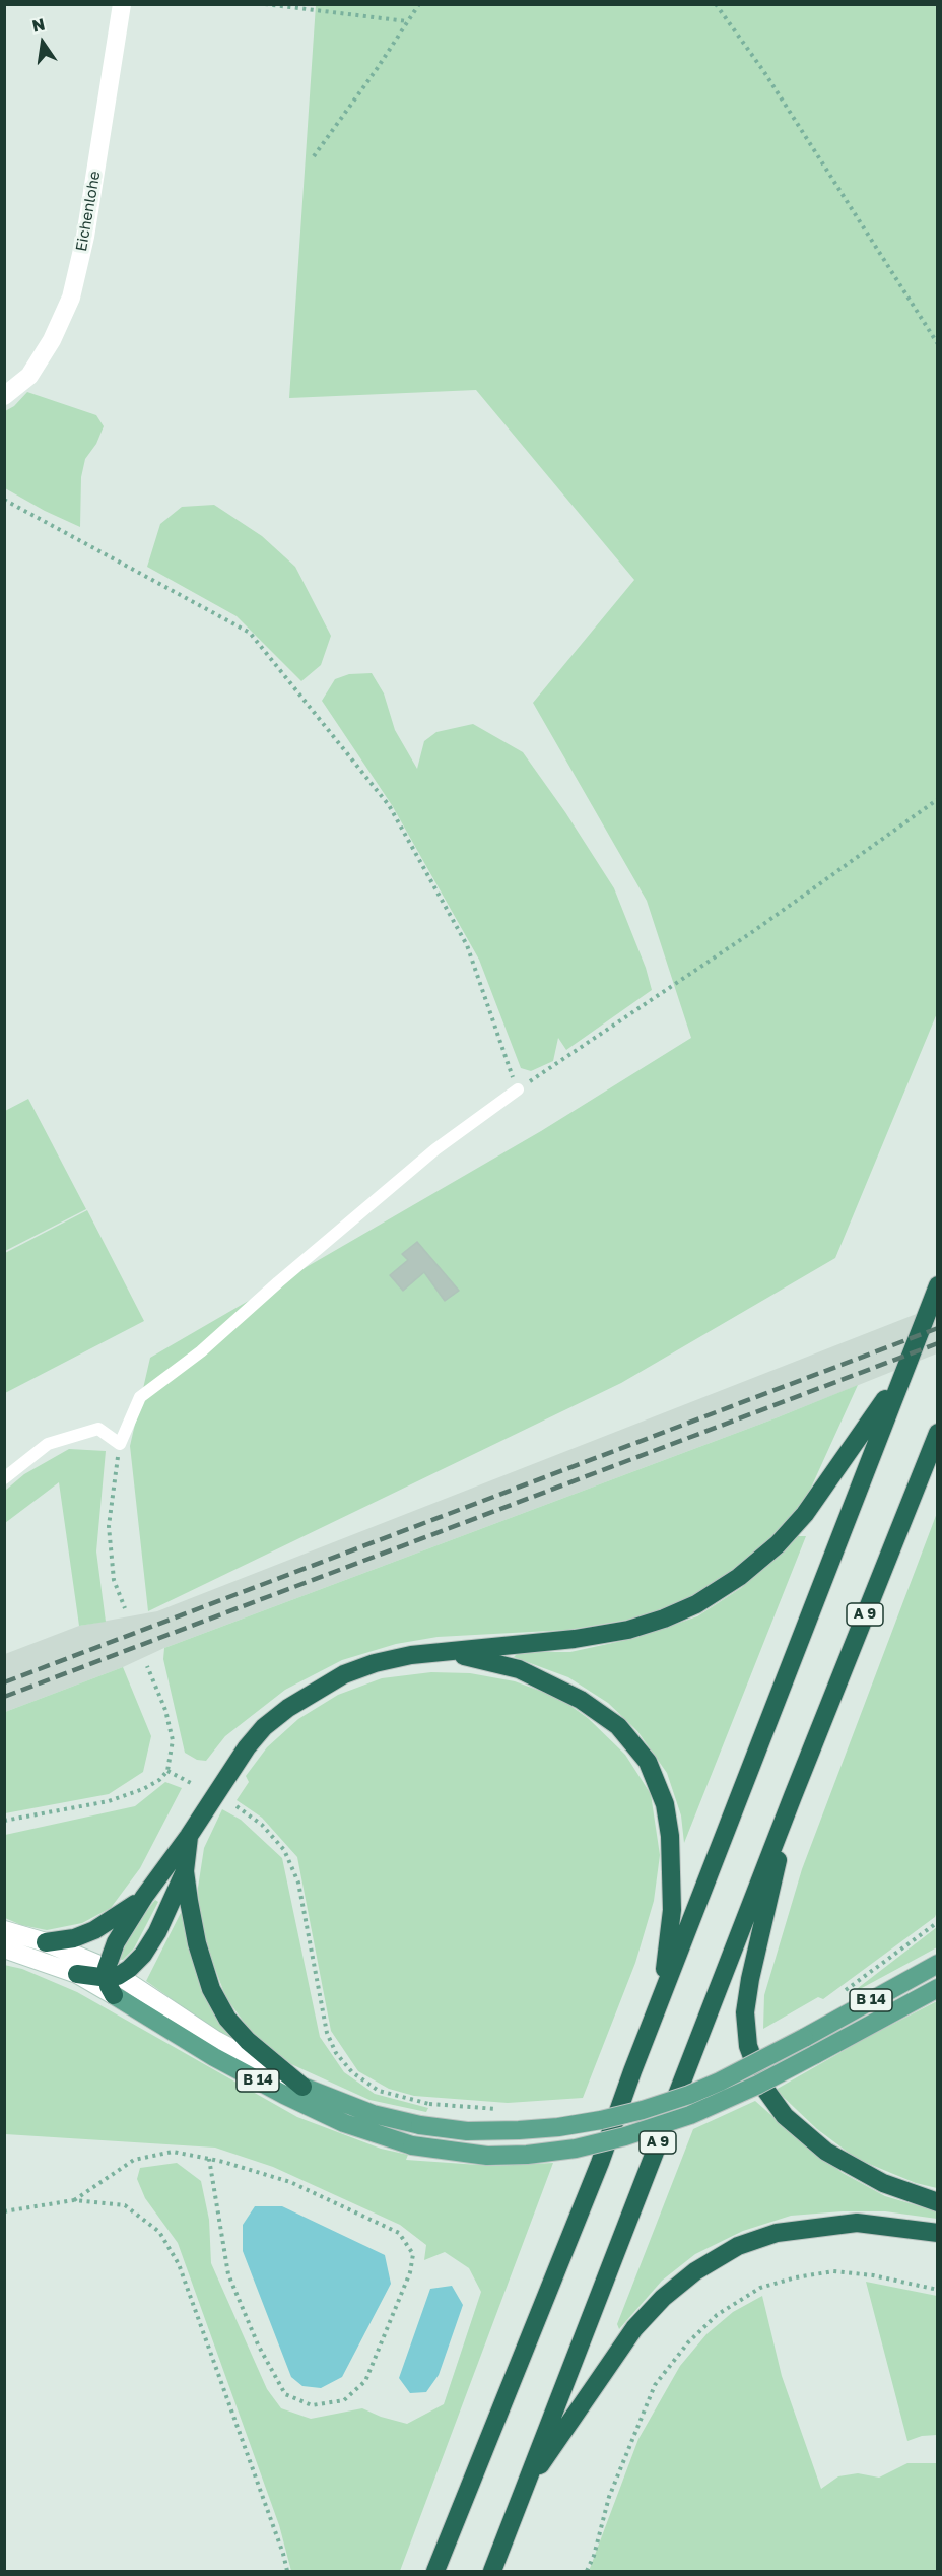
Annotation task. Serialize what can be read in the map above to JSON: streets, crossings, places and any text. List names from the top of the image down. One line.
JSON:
{"streets":{"highway":["A 9"],"main road":["Eichenlohe","B 14"]},"north":"top"}
